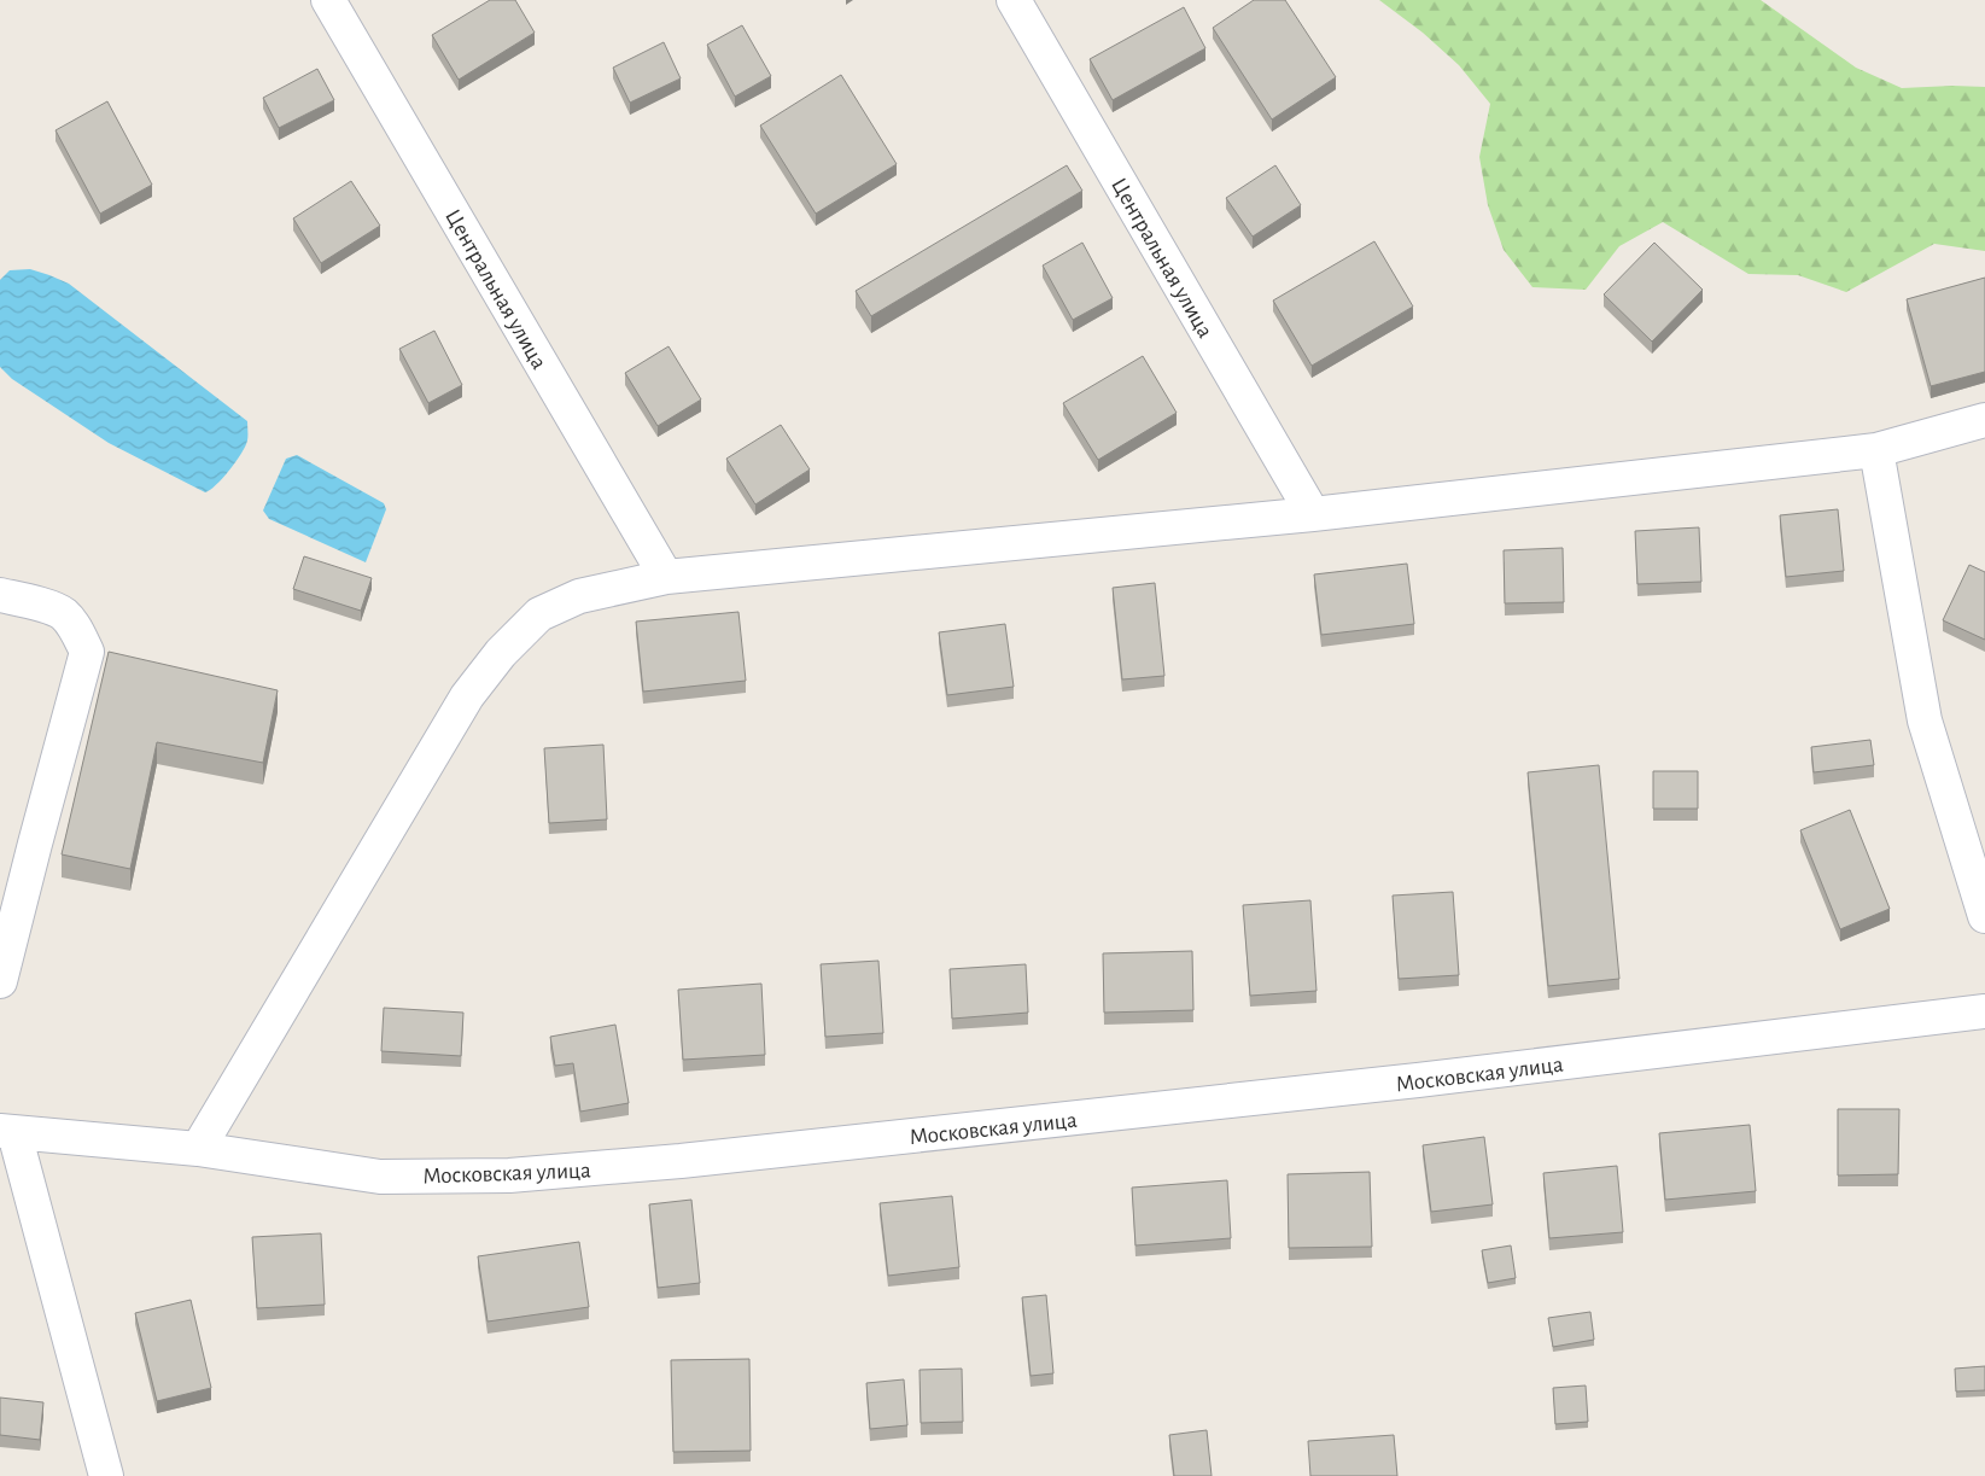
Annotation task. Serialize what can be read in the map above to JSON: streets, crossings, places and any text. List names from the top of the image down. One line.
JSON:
{"streets":{"street":["Центральная улица","Московская улица"]}}
